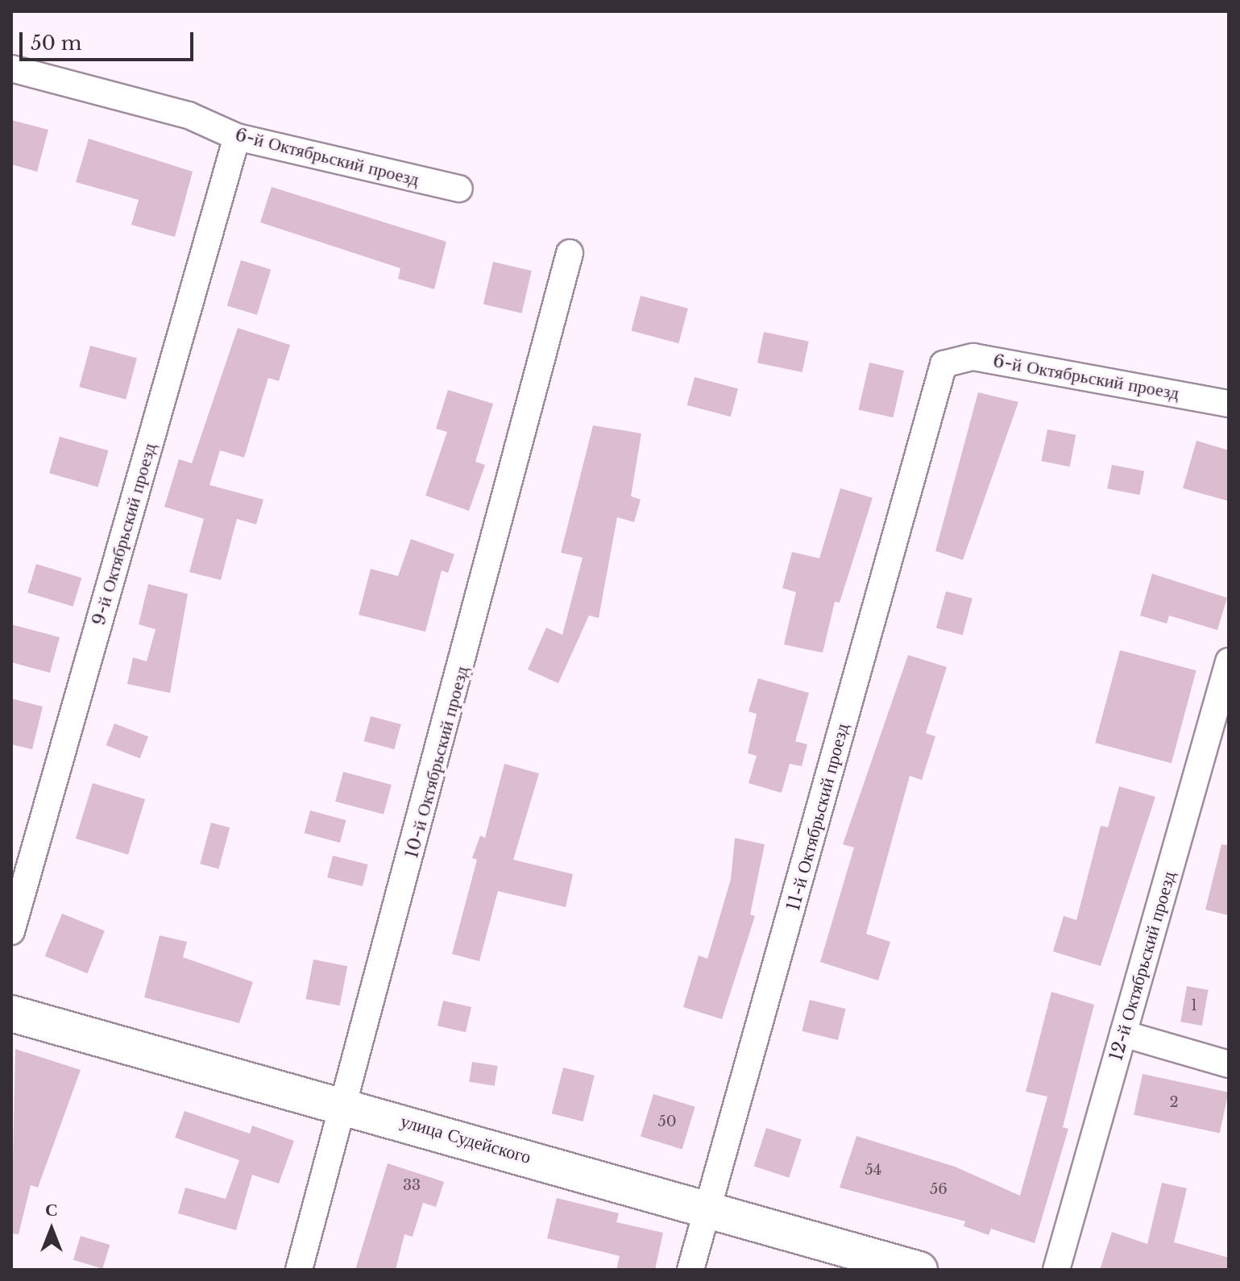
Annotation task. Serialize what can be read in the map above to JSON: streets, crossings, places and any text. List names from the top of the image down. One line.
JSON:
{"streets":{"street":["6-й Октябрьский проезд","9-й Октябрьский проезд","10-й Октябрьский проезд","11-й Октябрьский проезд","12-й Октябрьский проезд","улица Судейского"]},"crossings":[["6-й Октябрьский проезд","9-й Октябрьский проезд"],["6-й Октябрьский проезд","11-й Октябрьский проезд"],["10-й Октябрьский проезд","улица Судейского"],["11-й Октябрьский проезд","улица Судейского"]],"house_numbers":["1","2","50","54","33","56"],"scale_bar":"50 m","north":"top"}
